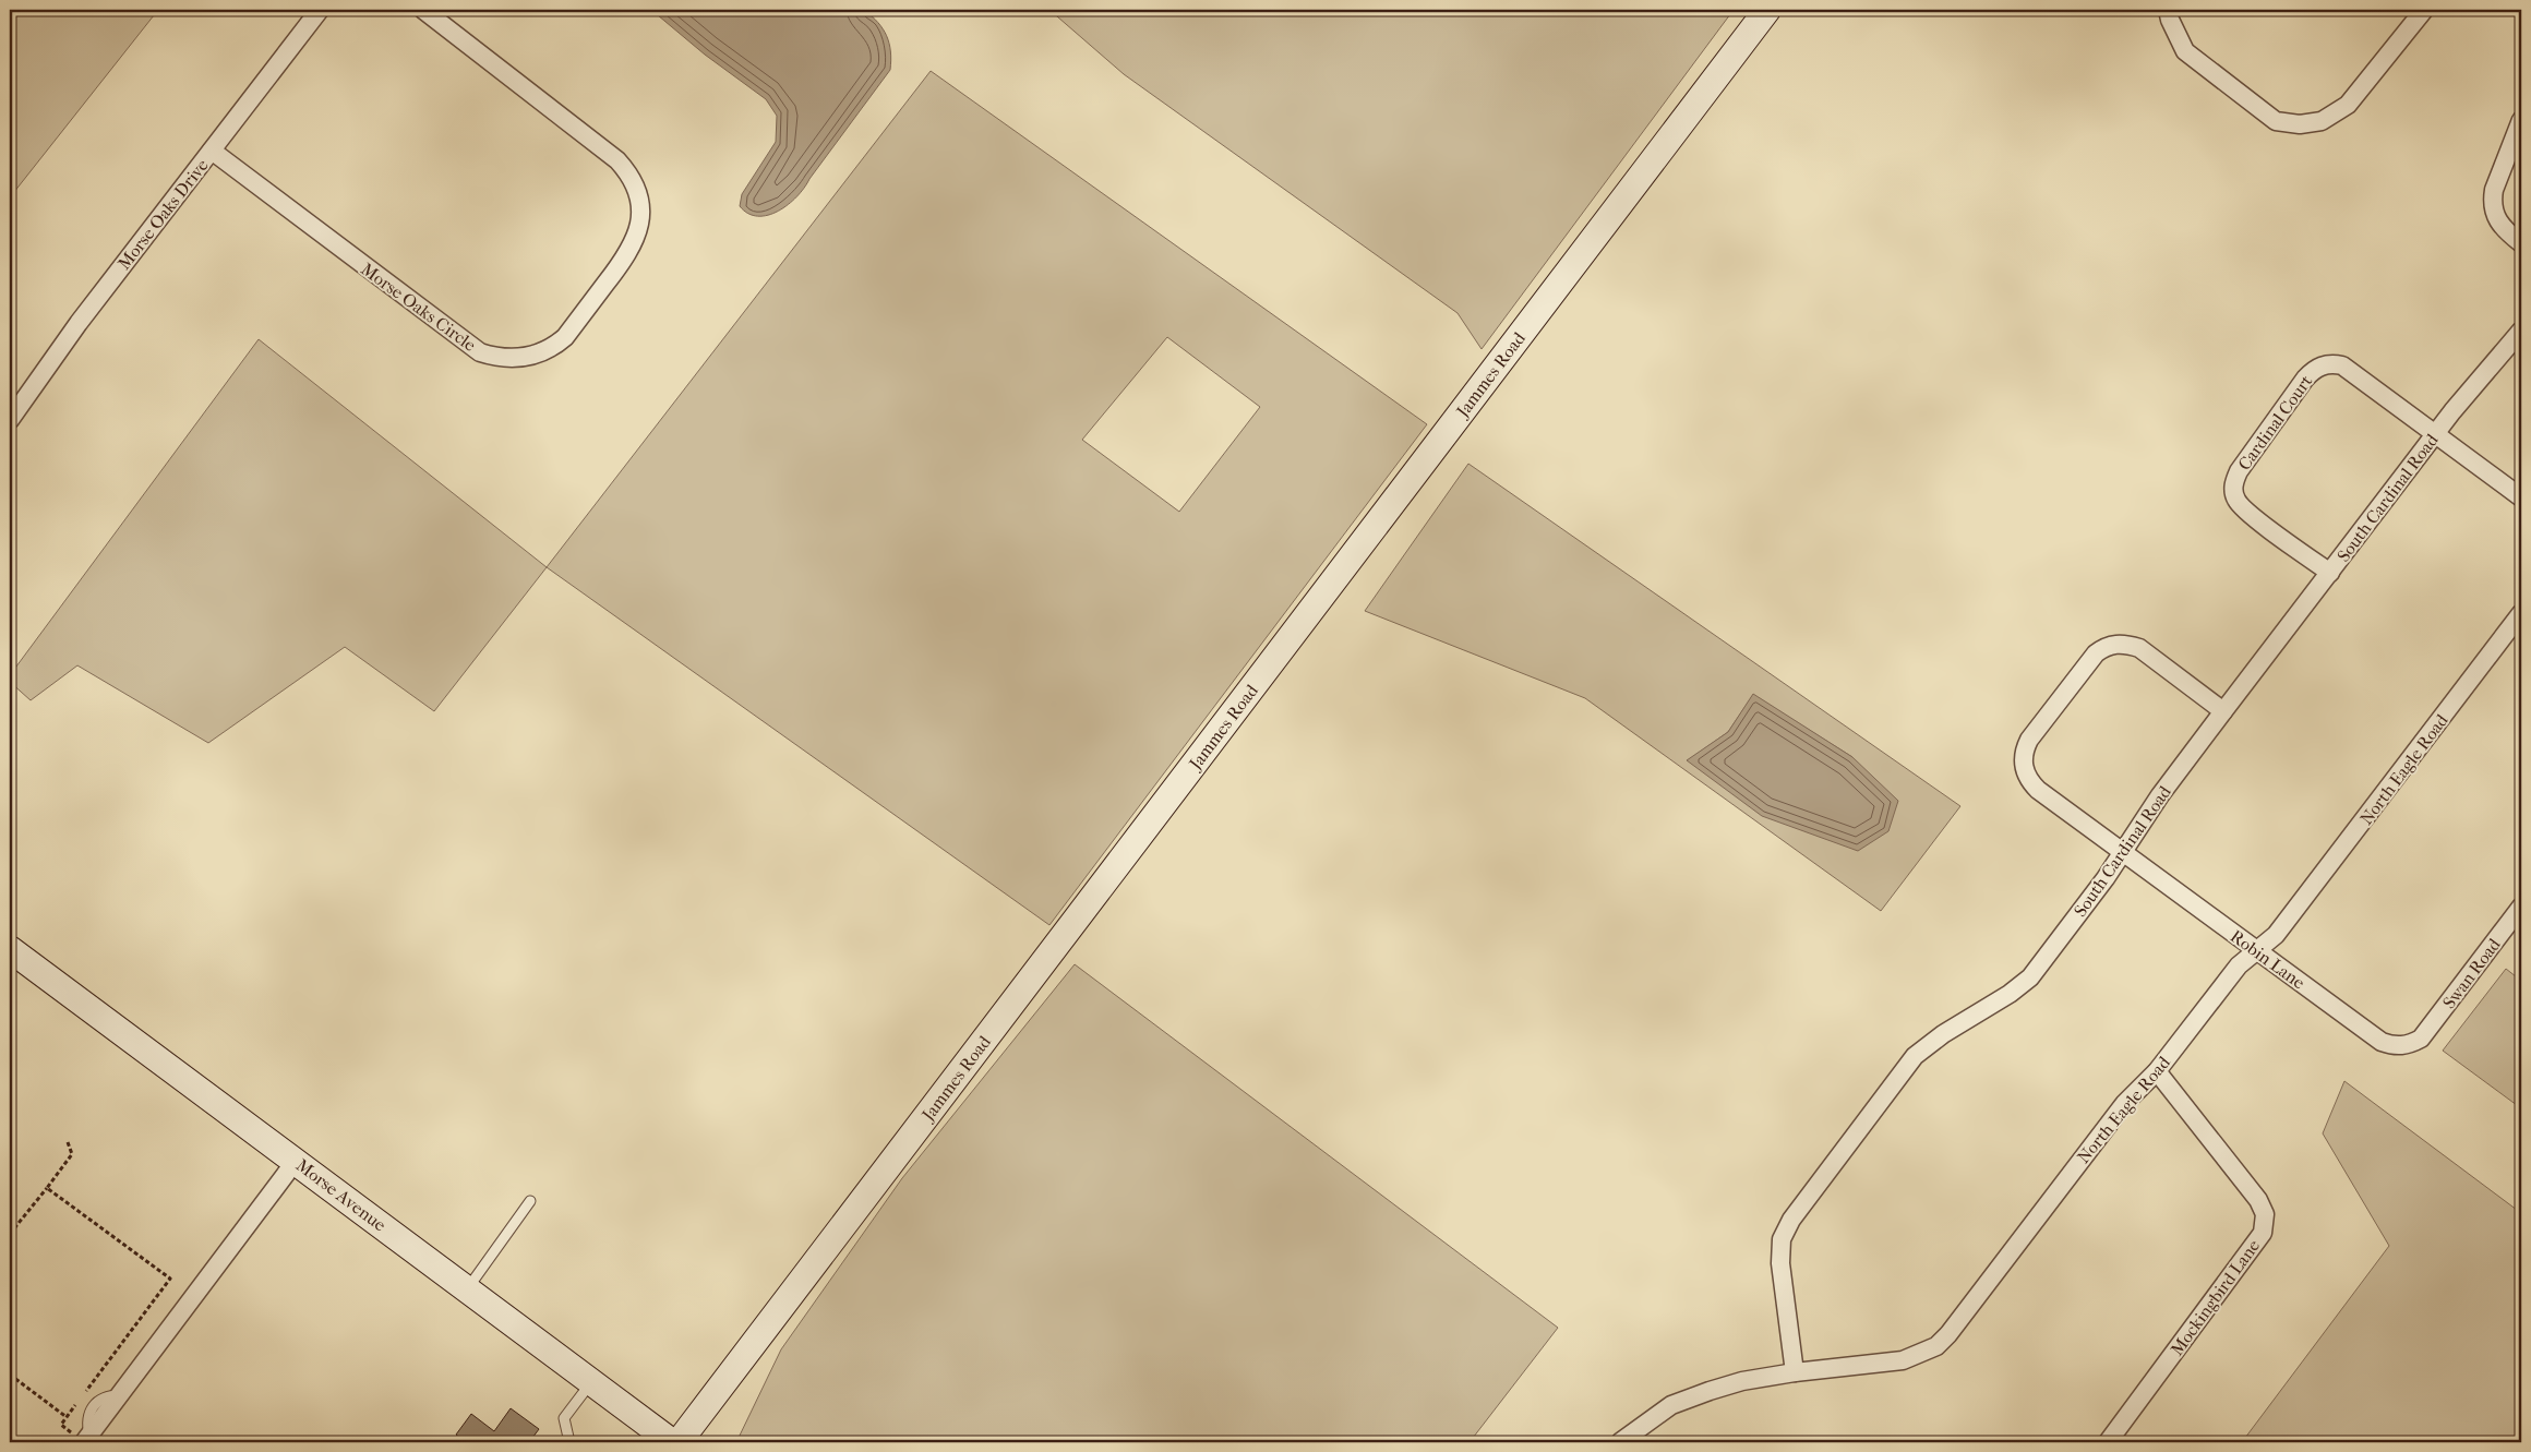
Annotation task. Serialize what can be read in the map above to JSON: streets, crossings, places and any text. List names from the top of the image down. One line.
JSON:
{"streets":{"street":["Morse Oaks Drive","Morse Oaks Circle","Jammes Road","Cardinal Court","South Cardinal Road","North Eagle Road","Robin Lane","Swan Road","Morse Avenue","Mockingbird Lane"]},"crossings":[["Morse Oaks Drive","Morse Oaks Circle"],["Cardinal Court","South Cardinal Road"],["South Cardinal Road","North Eagle Road"],["South Cardinal Road","Robin Lane"],["North Eagle Road","Robin Lane"],["North Eagle Road","Mockingbird Lane"],["Robin Lane","Swan Road"]]}
